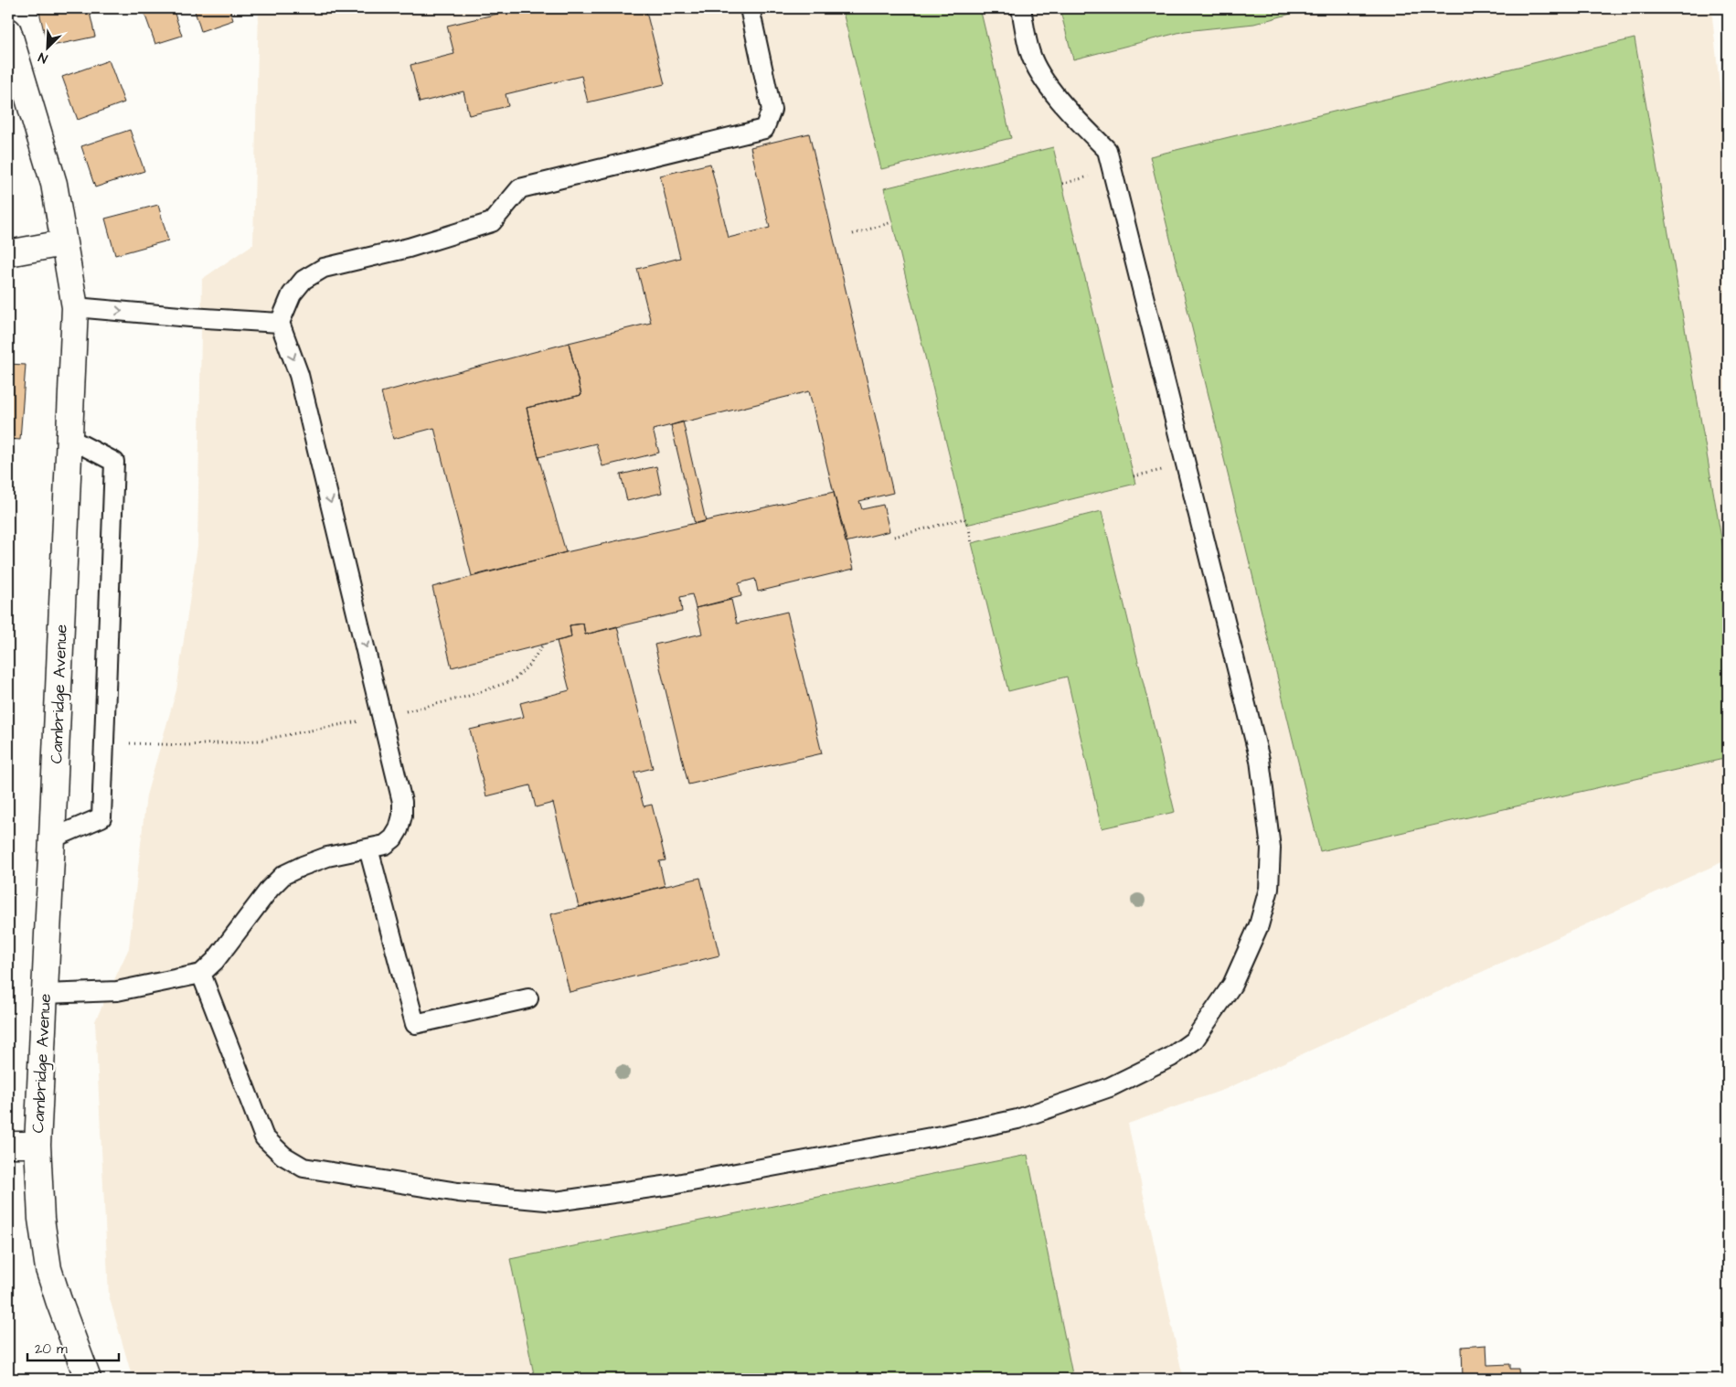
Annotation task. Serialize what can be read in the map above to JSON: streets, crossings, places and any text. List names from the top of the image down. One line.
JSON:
{"streets":{"street":["Cambridge Avenue"]},"scale_bar":"20 m","north":"bottom left"}
